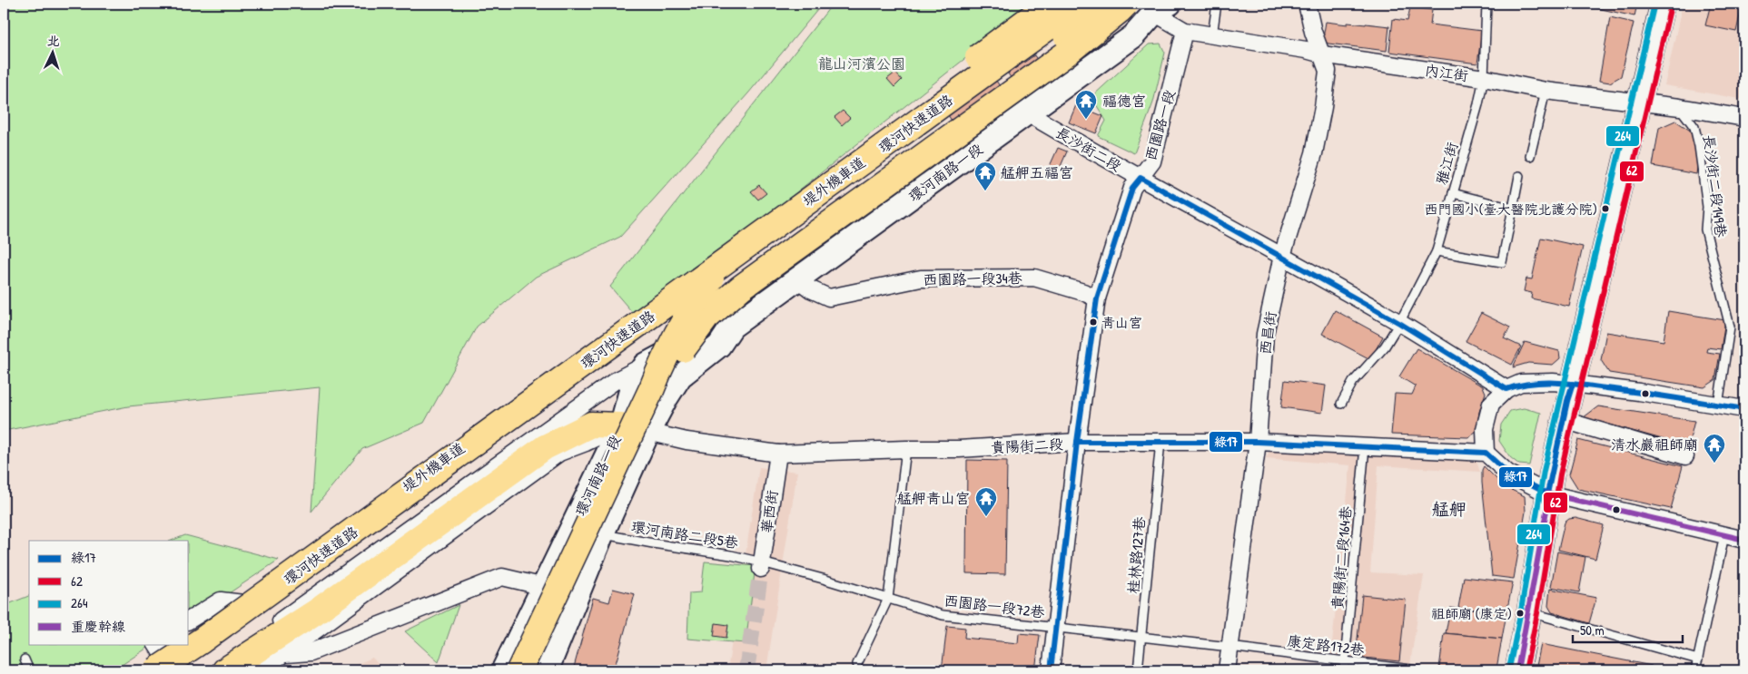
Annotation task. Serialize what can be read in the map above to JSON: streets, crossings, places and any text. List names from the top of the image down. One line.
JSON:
{"streets":{"highway":["環河快速道路"],"street":["內江街","西園路一段","長沙街二段","環河南路一段","堤外機車道","西園路一段34巷","西昌街","貴陽街二段","華西街"],"lane":["雅江街","長沙街二段149巷","環河南路二段5巷","桂林路127巷","貴陽街二段164巷","西園路一段72巷","康定路172巷"]},"crossings":[["內江街","西園路一段"],["內江街","雅江街"],["內江街","環河南路一段"],["內江街","長沙街二段149巷"],["內江街","西昌街"],["環河快速道路","堤外機車道"],["西園路一段","長沙街二段"],["西園路一段","西園路一段34巷"],["西園路一段","貴陽街二段"],["西園路一段","西園路一段72巷"],["長沙街二段","雅江街"],["長沙街二段","環河南路一段"],["長沙街二段","西昌街"],["環河南路一段","西園路一段34巷"],["環河南路一段","貴陽街二段"],["環河南路一段","環河南路二段5巷"],["西昌街","貴陽街二段"],["西昌街","西園路一段72巷"],["西昌街","康定路172巷"],["貴陽街二段","華西街"],["貴陽街二段","桂林路127巷"],["貴陽街二段","貴陽街二段164巷"],["華西街","環河南路二段5巷"],["華西街","西園路一段72巷"],["環河南路二段5巷","西園路一段72巷"],["桂林路127巷","西園路一段72巷"],["貴陽街二段164巷","康定路172巷"],["西園路一段72巷","康定路172巷"]],"districts":["艋舺"],"parks":["龍山河濱公園"],"places":{"temple":["福德宮","艋舺五福宮","清水巖祖師廟","艋舺青山宮"],"other":["西門國小(臺大醫院北護分院)","青山宮","祖師廟 (康定)"]},"lines":["transit line 264","transit line 62","transit line 綠17","transit line 重慶幹線"],"legend":["綠17","62","264","重慶幹線"],"scale_bar":"50 m","north":"top"}
